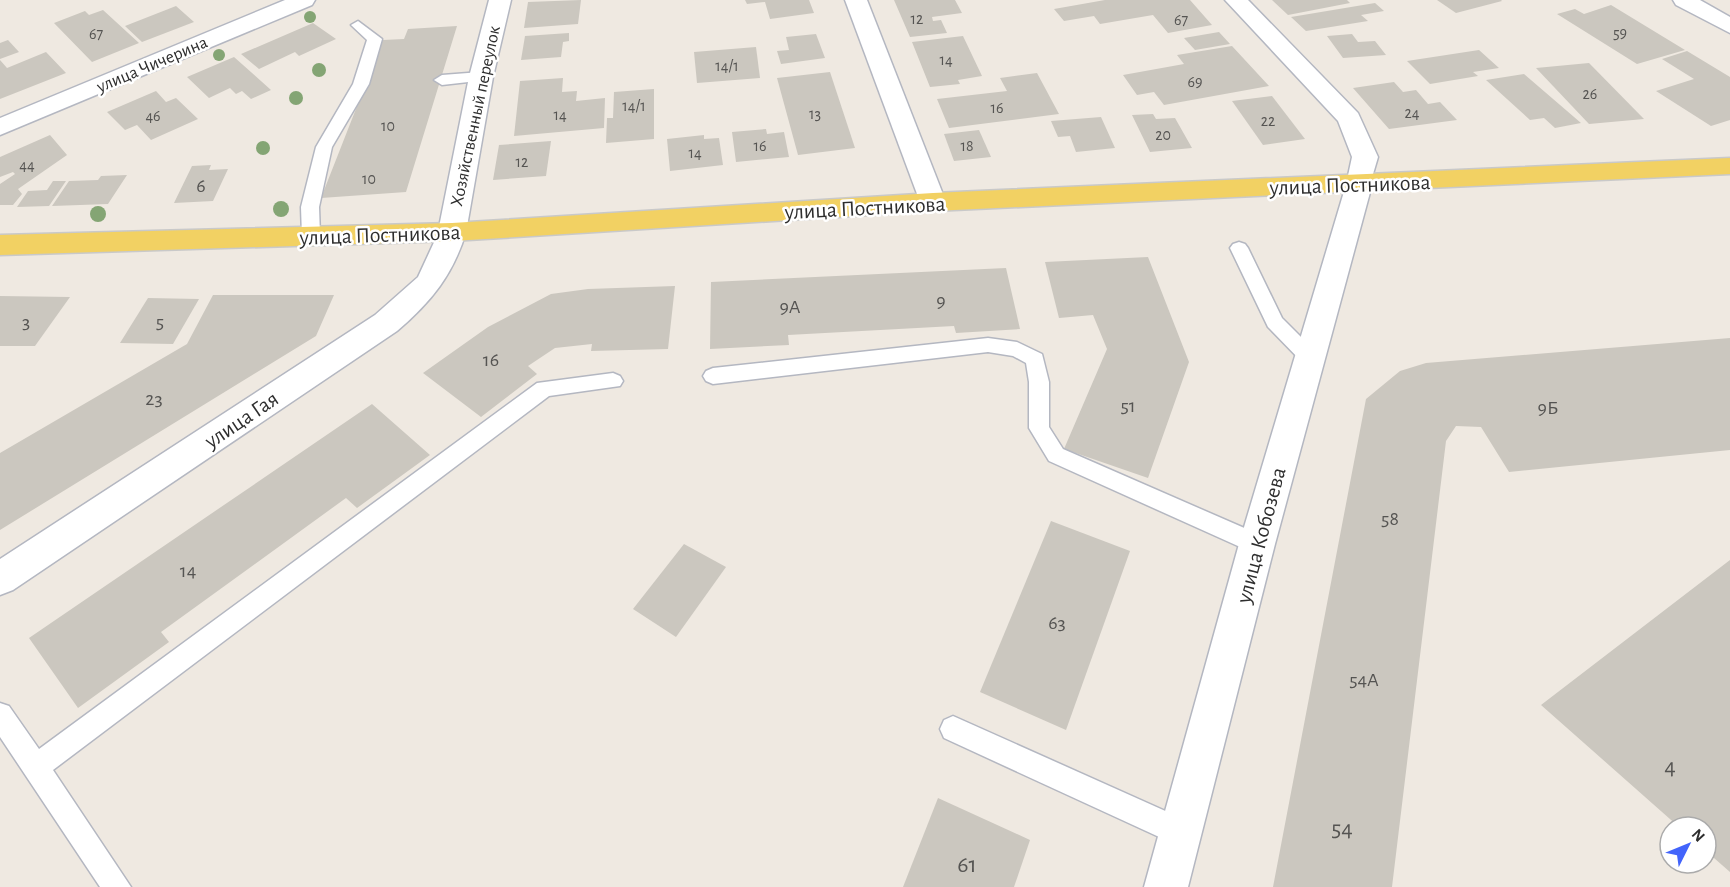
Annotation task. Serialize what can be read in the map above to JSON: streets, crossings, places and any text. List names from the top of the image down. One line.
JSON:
{"streets":{"main road":["улица Постникова"],"street":["улица Чичерина","Хозяйственный переулок","улица Гая","улица Кобозева"]},"crossings":[["Хозяйственный переулок","улица Постникова"],["Хозяйственный переулок","улица Гая"],["улица Постникова","улица Гая"],["улица Постникова","улица Кобозева"]],"house_numbers":["12","67","59","67","14","14/1","69","26","14/1","16","24","13","14","46","22","10","20","16","18","14","12","44","10","6","9","9А","3","5","16","23","51","9Б","58","14","63","54А","4","54","61"],"north":"top right"}
